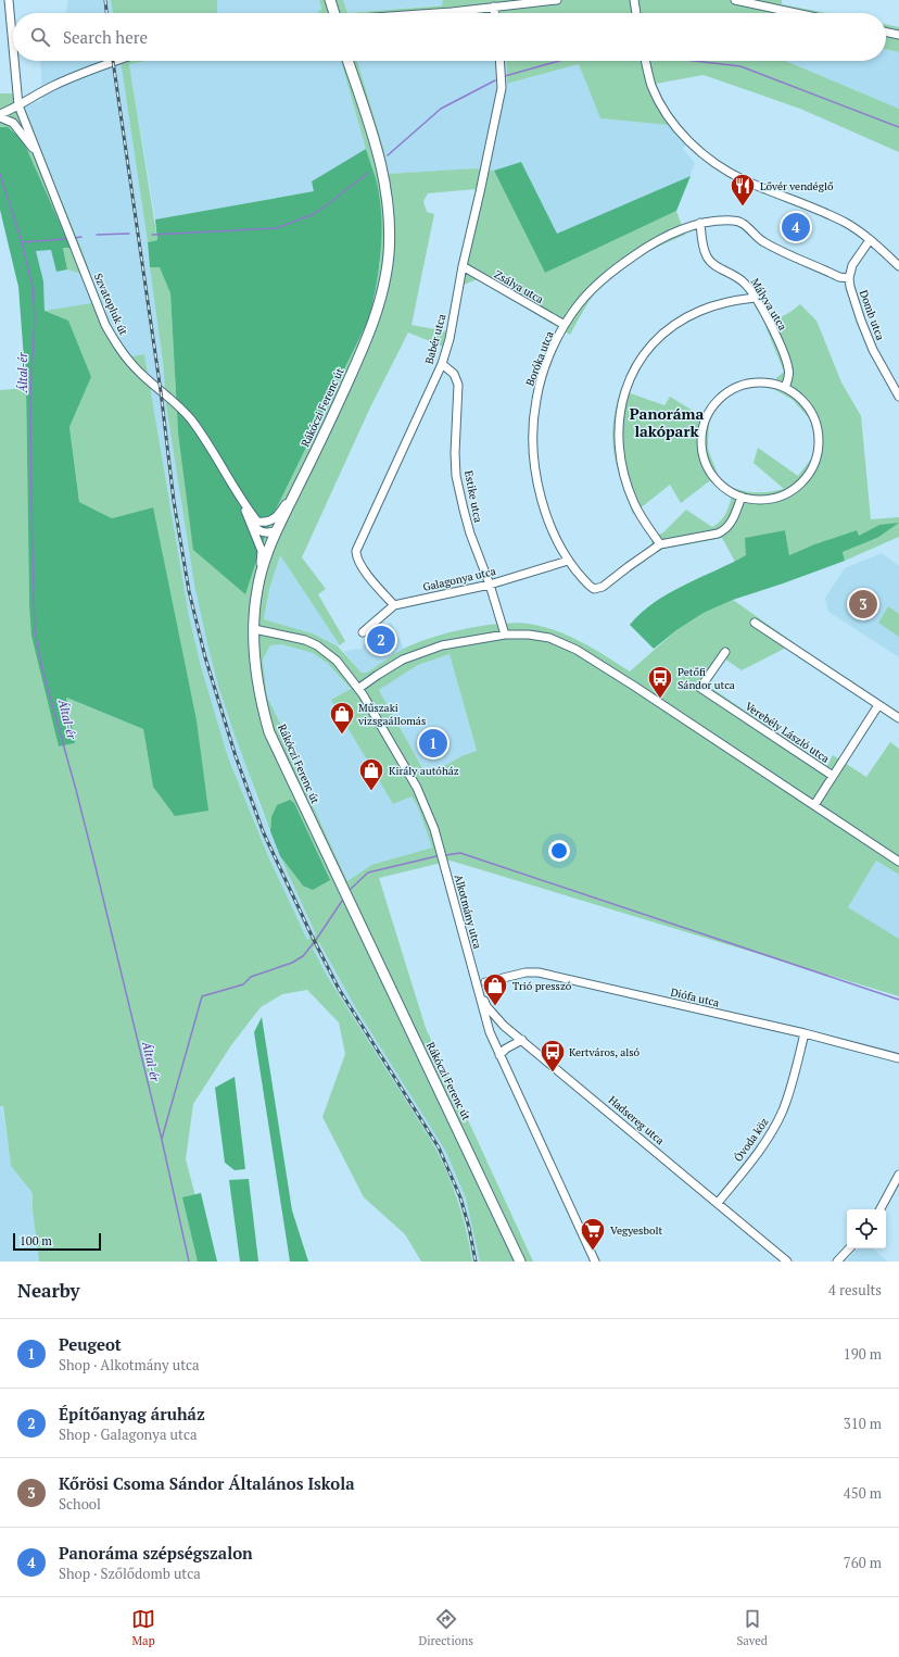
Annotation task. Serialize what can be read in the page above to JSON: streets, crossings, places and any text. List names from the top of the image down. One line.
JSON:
{"streets":{"main road":["Rákóczi Ferenc út"],"street":["Zsálya utca","Szvatopluk út","Mályva utca","Domb utca","Babér utca","Boróka utca","Estike utca","Galagonya utca","Verebély László utca","Alkotmány utca","Diófa utca","Hadsereg utca","Óvoda köz"]},"crossings":[["Zsálya utca","Babér utca"],["Zsálya utca","Boróka utca"],["Szvatopluk út","Rákóczi Ferenc út"],["Mályva utca","Boróka utca"],["Domb utca","Boróka utca"],["Babér utca","Estike utca"],["Babér utca","Galagonya utca"],["Boróka utca","Galagonya utca"],["Rákóczi Ferenc út","Alkotmány utca"],["Estike utca","Galagonya utca"],["Alkotmány utca","Hadsereg utca"],["Diófa utca","Óvoda köz"],["Hadsereg utca","Óvoda köz"]],"districts":["Panoráma lakópark"],"water":["Által-ér"],"places":{"restaurant":["Lővér vendéglő"],"bus stop":["Petőfi Sándor utca","Kertváros, alsó"],"shop":["Műszaki vizsgaállomás","Király autóház","Trió presszó"],"supermarket":["Vegyesbolt"]},"scale_bar":"100 m","page":{"search":"Search here","pins":["4","3","2","1"],"scale":"100 m","heading":["Nearby","4 results"],"list":[{"mark":"1","name":"Peugeot","note":"Shop · Alkotmány utca","value":"190 m"},{"mark":"2","name":"Építőanyag áruház","note":"Shop · Galagonya utca","value":"310 m"},{"mark":"3","name":"Kőrösi Csoma Sándor Általános Iskola","note":"School","value":"450 m"},{"mark":"4","name":"Panoráma szépségszalon","note":"Shop · Szőlődomb utca","value":"760 m"}],"nav":["Map","Directions","Saved"]}}
